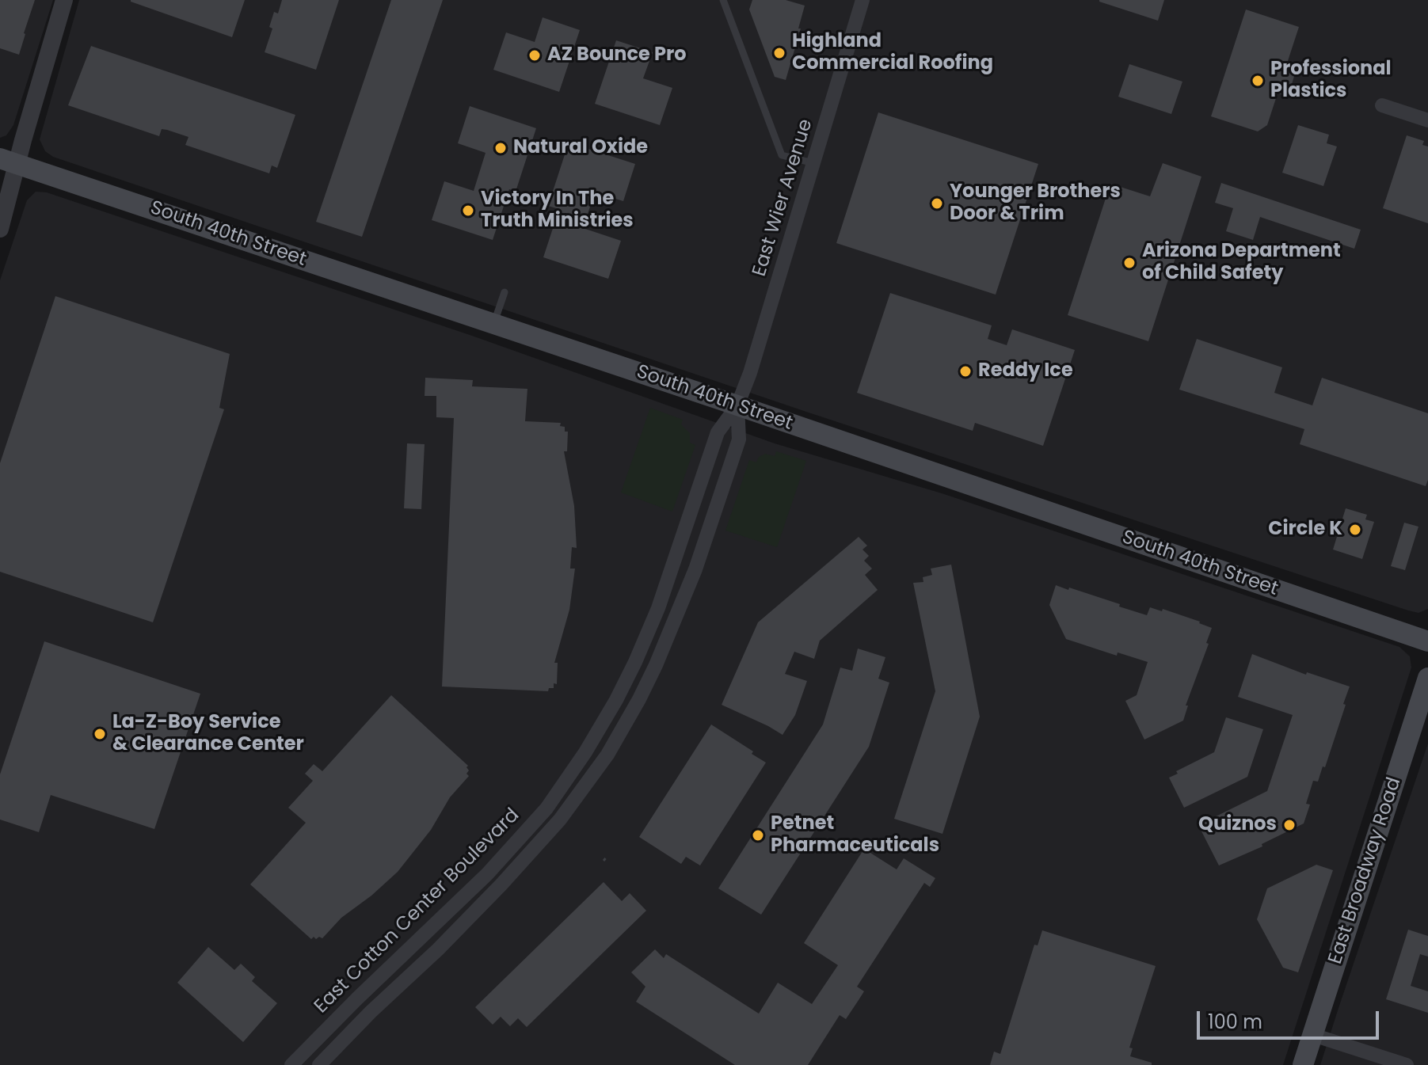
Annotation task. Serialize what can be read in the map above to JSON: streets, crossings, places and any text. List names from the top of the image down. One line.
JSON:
{"streets":{"main road":["South 40th Street","East Broadway Road"],"street":["East Wier Avenue","East Cotton Center Boulevard"]},"crossings":[["East Wier Avenue","South 40th Street"],["East Wier Avenue","East Cotton Center Boulevard"],["South 40th Street","East Cotton Center Boulevard"]],"places":["Highland Commercial Roofing","AZ Bounce Pro","Professional Plastics","Natural Oxide","Younger Brothers Door & Trim","Victory In The Truth Ministries","Arizona Department of Child Safety","Reddy Ice","Circle K","La-Z-Boy Service & Clearance Center","Quiznos","Petnet Pharmaceuticals"],"scale_bar":"100 m"}
